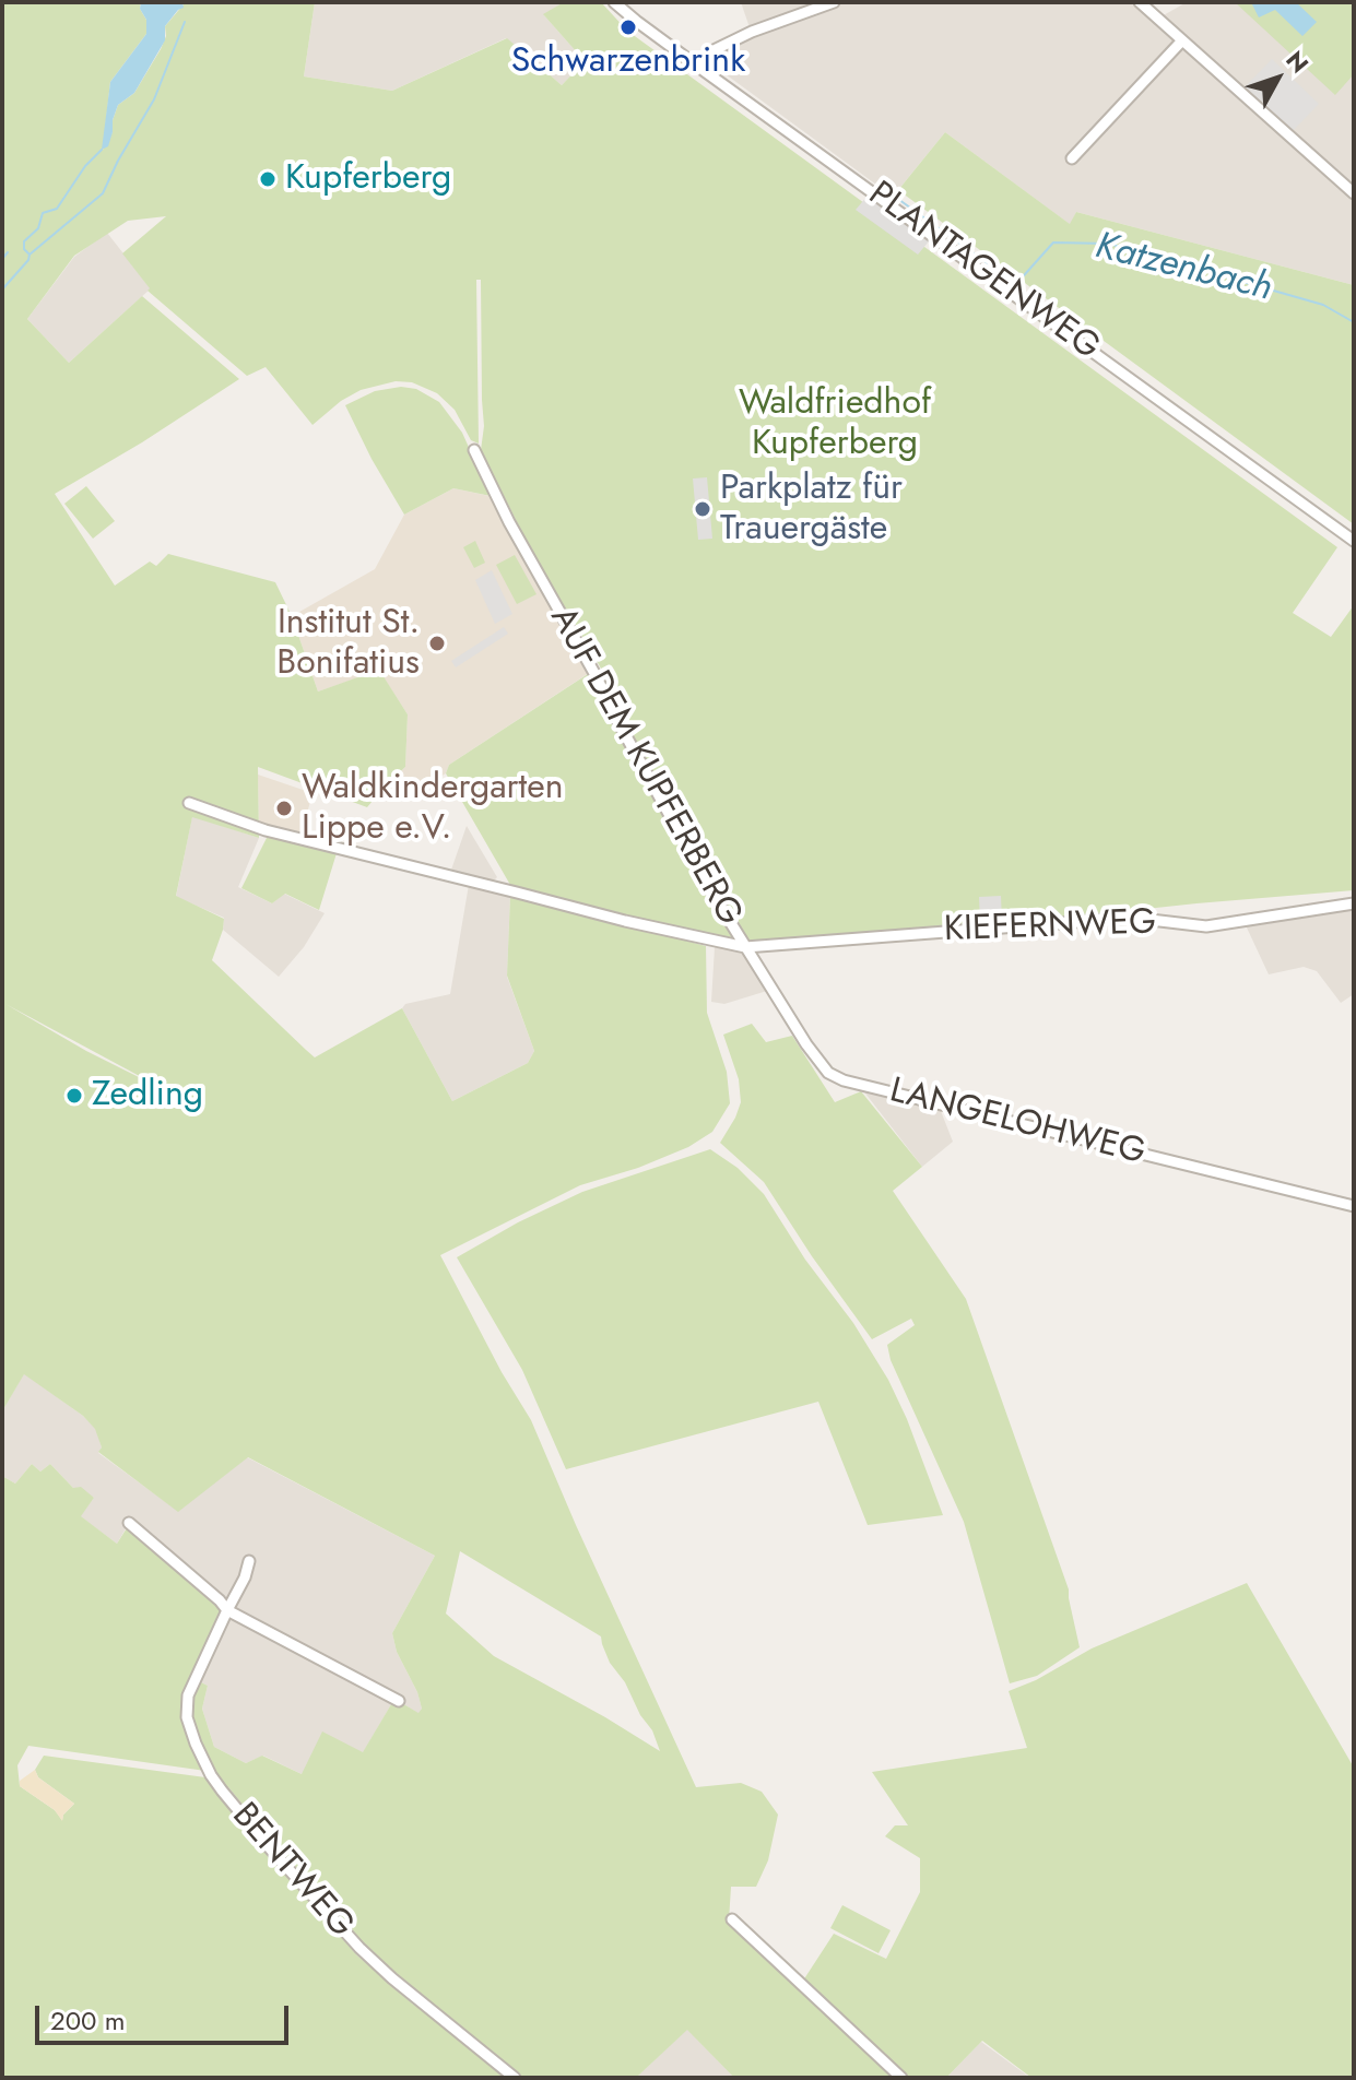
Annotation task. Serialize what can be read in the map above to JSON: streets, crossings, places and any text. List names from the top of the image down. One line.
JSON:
{"streets":{"street":["PLANTAGENWEG","AUF DEM KUPFERBERG","KIEFERNWEG","LANGELOHWEG","BENTWEG"]},"crossings":[["AUF DEM KUPFERBERG","KIEFERNWEG"],["AUF DEM KUPFERBERG","LANGELOHWEG"],["KIEFERNWEG","LANGELOHWEG"]],"water":["Katzenbach"],"parks":["Waldfriedhof Kupferberg"],"places":["Schwarzenbrink","Kupferberg","Parkplatz für Trauergäste","Institut St. Bonifatius","Waldkindergarten Lippe e.V.","Zedling"],"scale_bar":"200 m","north":"top right"}
